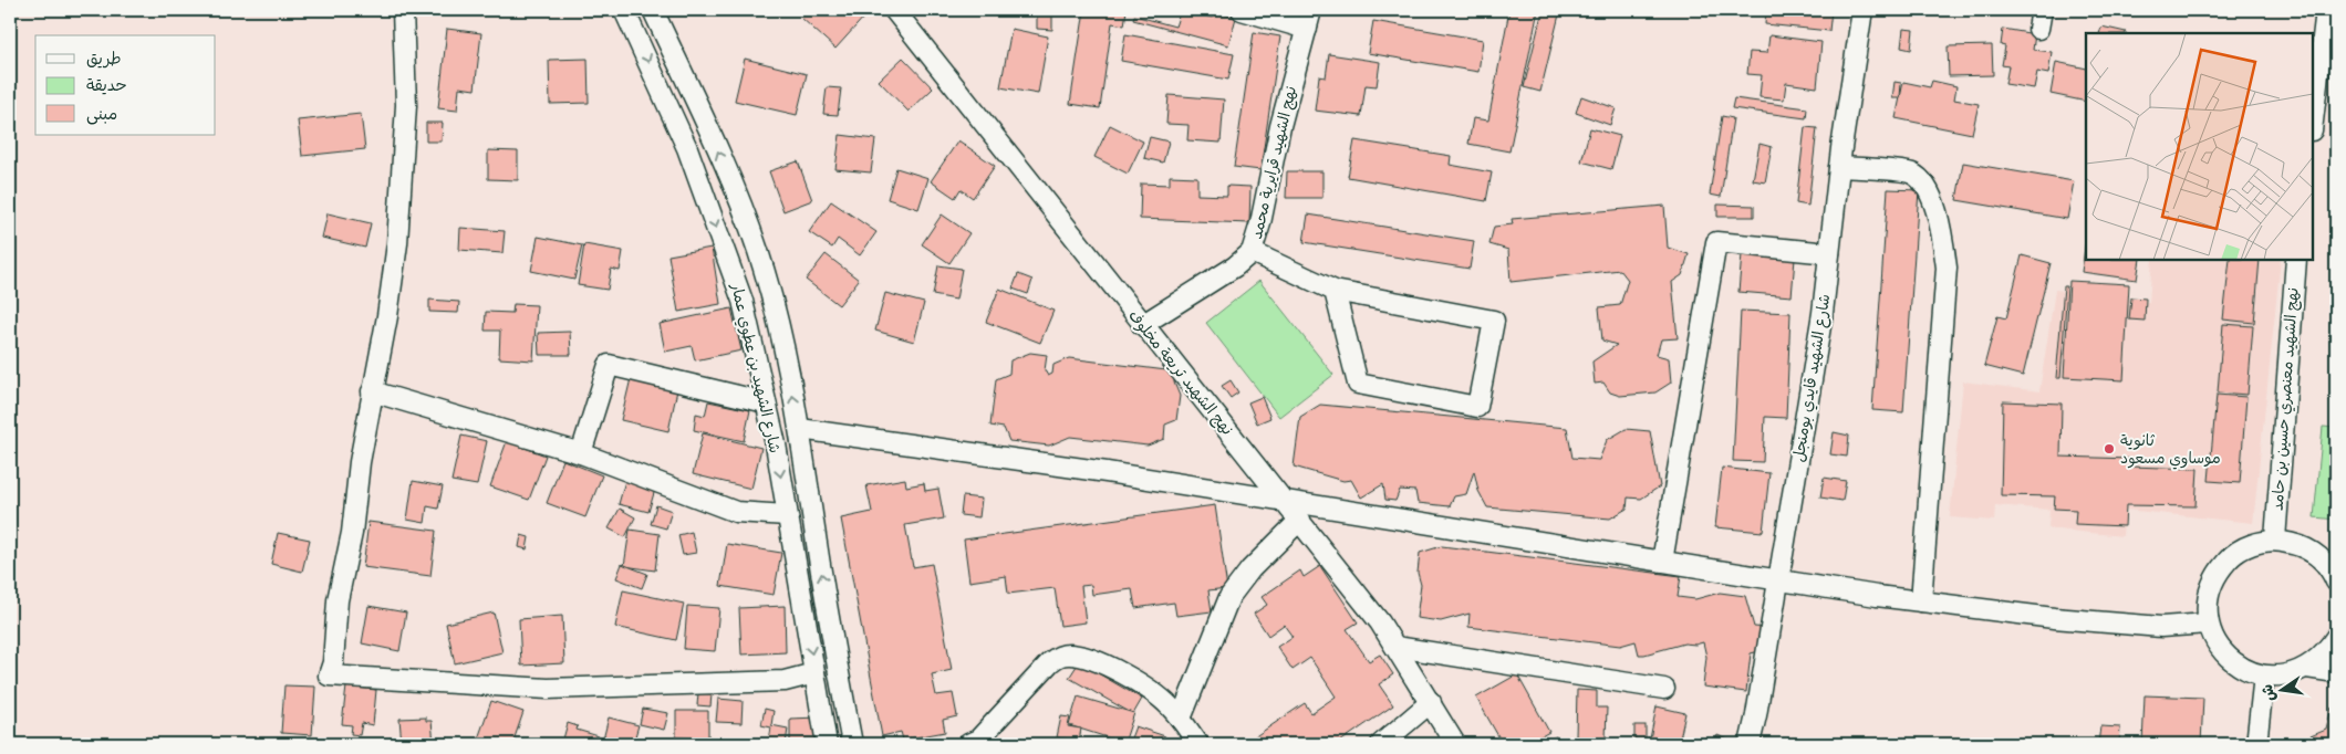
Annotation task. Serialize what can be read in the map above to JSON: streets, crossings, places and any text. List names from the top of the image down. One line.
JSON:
{"streets":{"street":["نهج الشهيد قرايرية محمد","شارع الشهيد بن عطوي عمار","نهج الشهيد تريعة مخلوف","شارع الشهيد قايدي بومنجل","نهج الشهيد معنصري حسين بن حامد"]},"crossings":[["نهج الشهيد قرايرية محمد","نهج الشهيد تريعة مخلوف"]],"places":["ثانوية موساوي مسعود"],"legend":["طريق","حديقة","مبنى"],"north":"left"}
